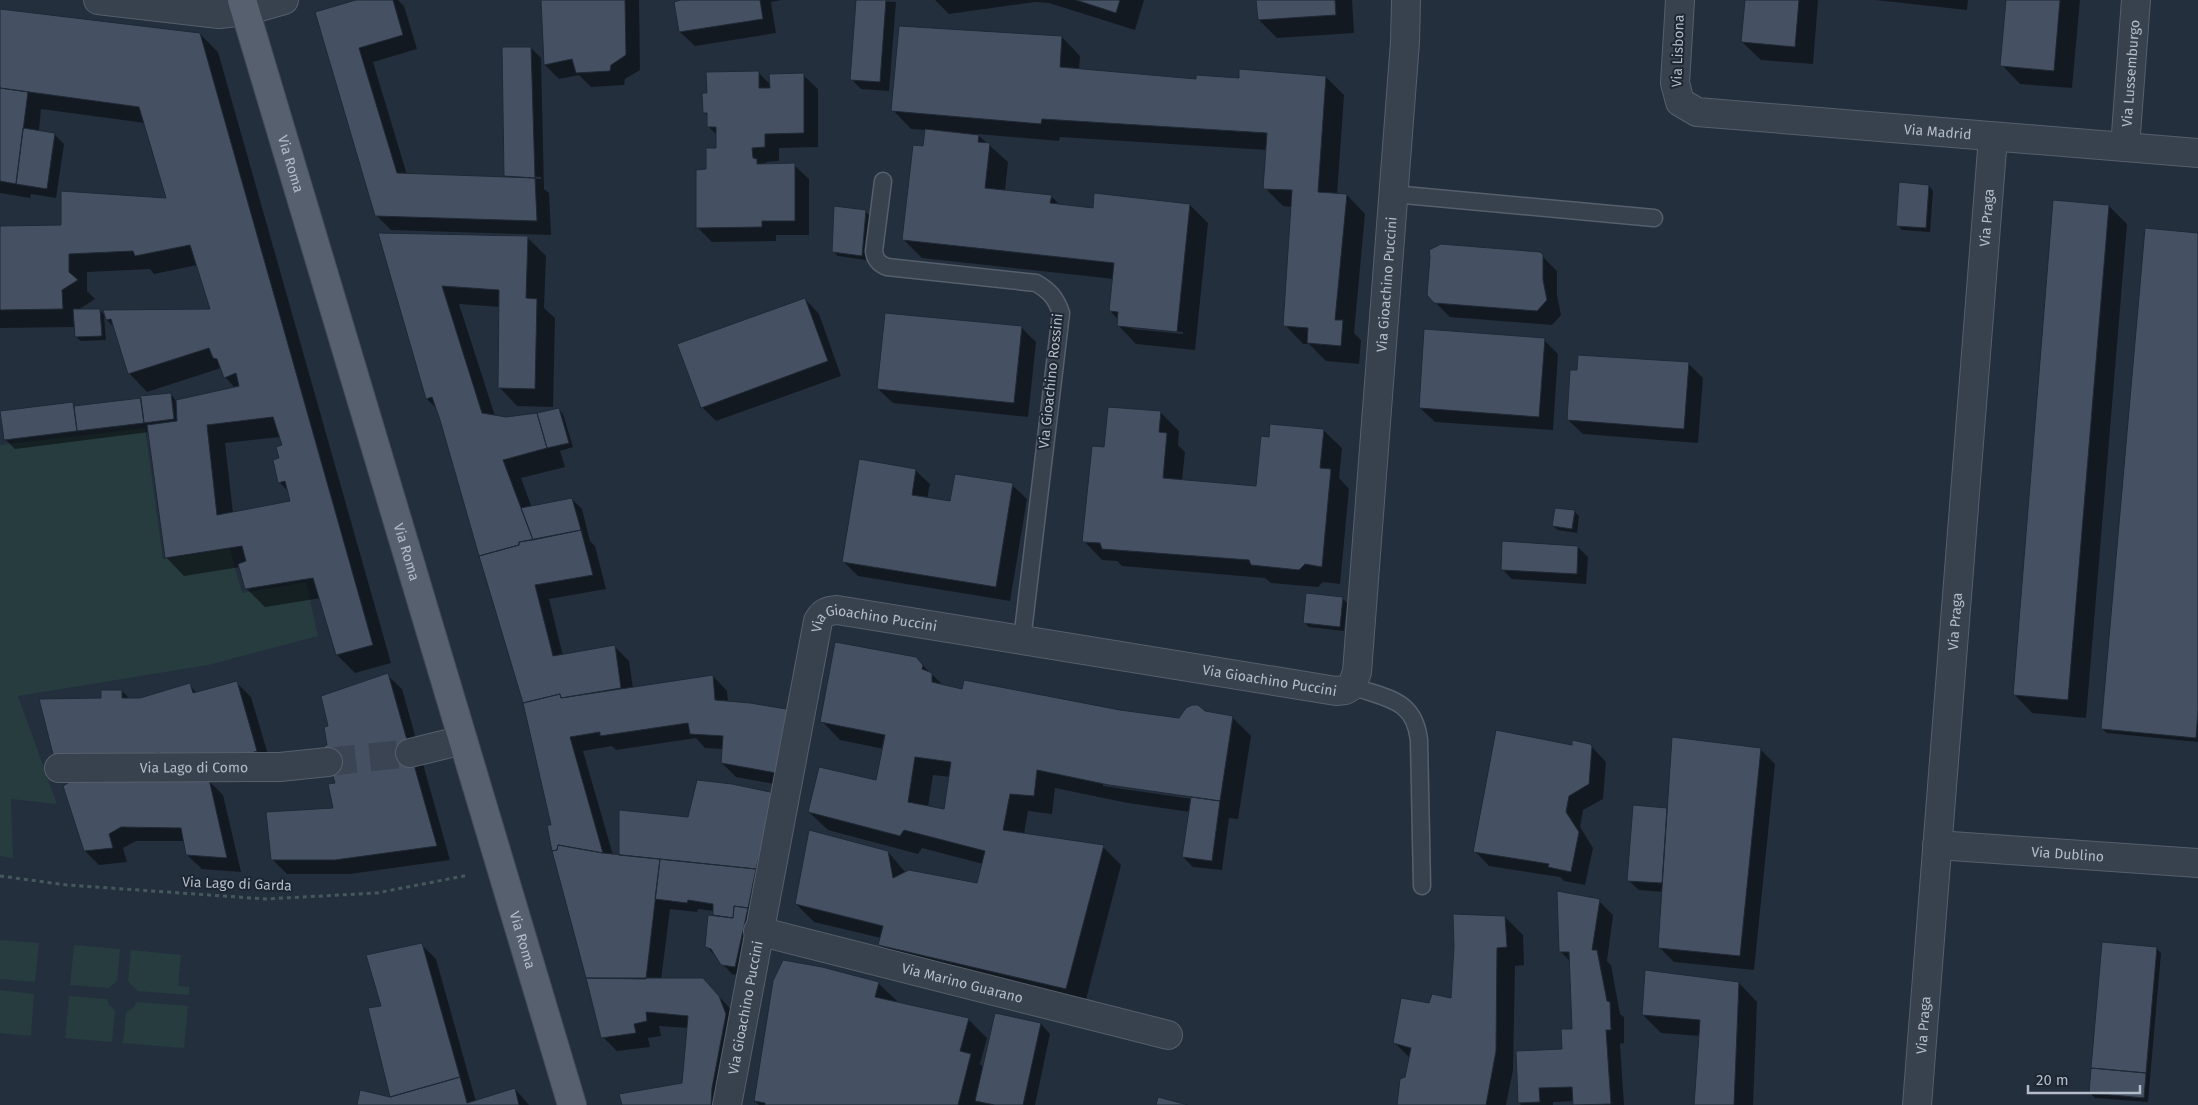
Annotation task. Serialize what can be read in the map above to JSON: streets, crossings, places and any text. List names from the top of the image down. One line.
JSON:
{"streets":{"main road":["Via Roma"],"street":["Via Lisbona","Via Lussemburgo","Via Madrid","Via Praga","Via Gioachino Puccini","Via Lago di Como","Via Dublino","Via Marino Guarano"],"lane":["Via Gioachino Rossini"],"path":["Via Lago di Garda"]},"crossings":[["Via Lisbona","Via Madrid"],["Via Lussemburgo","Via Madrid"],["Via Madrid","Via Praga"],["Via Roma","Via Lago di Garda"],["Via Praga","Via Dublino"],["Via Gioachino Puccini","Via Gioachino Rossini"],["Via Gioachino Puccini","Via Marino Guarano"]],"scale_bar":"20 m"}
